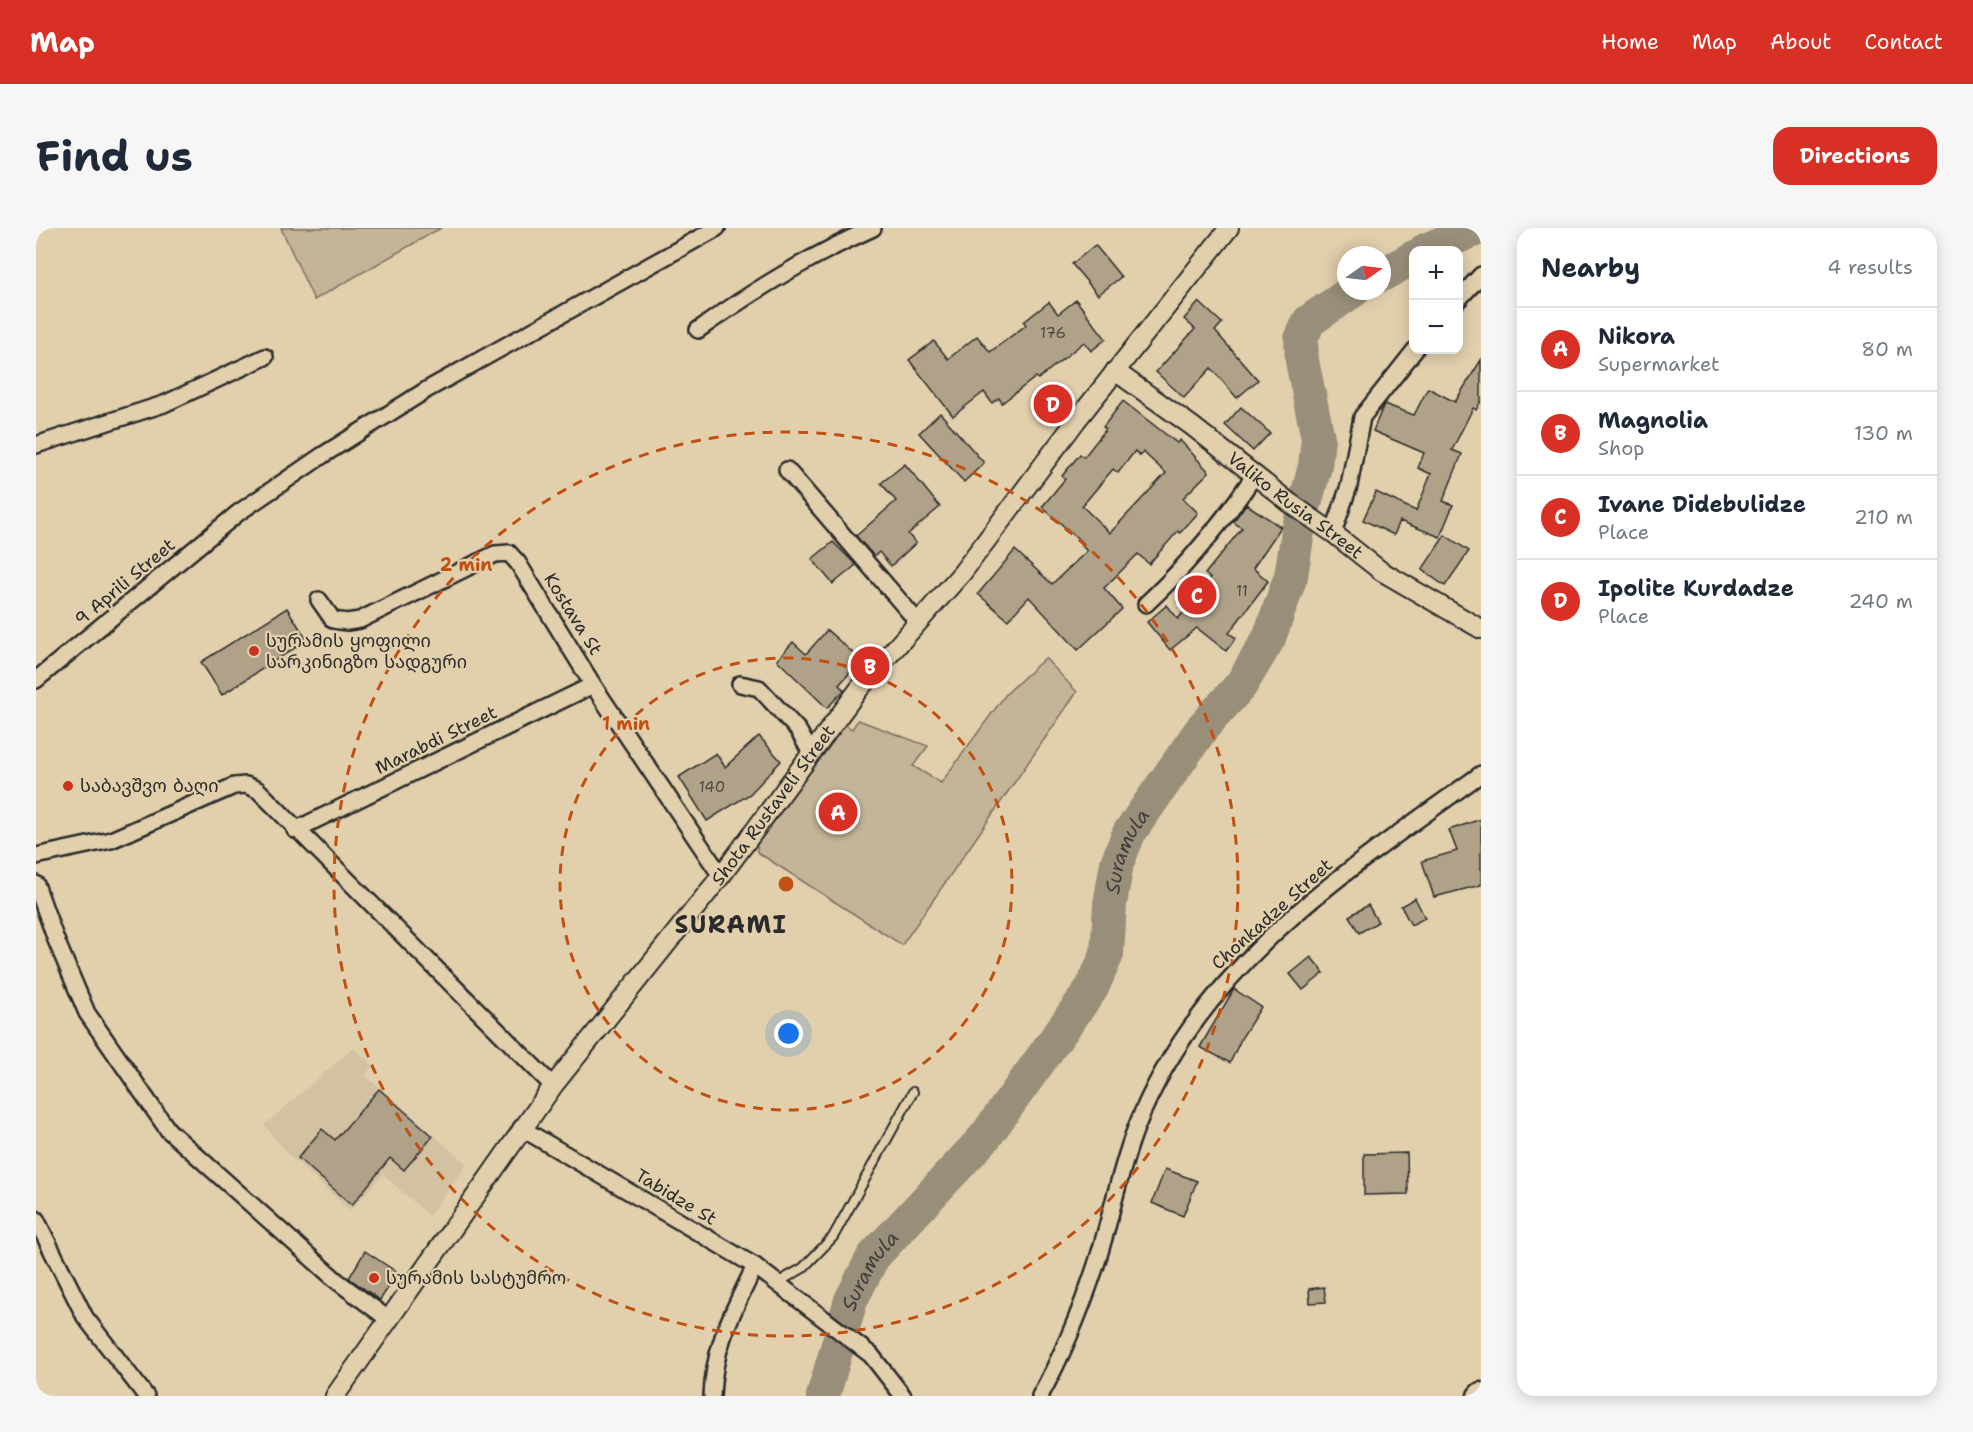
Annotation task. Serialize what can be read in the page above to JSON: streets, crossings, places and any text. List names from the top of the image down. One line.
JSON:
{"streets":{"street":["Valiko Rusia Street","9 Aprili Street","Kostava St","Marabdi Street","Shota Rustaveli Street","Chonkadze Street","Tabidze St"]},"crossings":[["Valiko Rusia Street","Shota Rustaveli Street"],["Kostava St","Marabdi Street"],["Kostava St","Shota Rustaveli Street"],["Shota Rustaveli Street","Tabidze St"]],"districts":["SURAMI"],"water":["Suramula"],"places":["სურამის ყოფილი სარკინიგზო სადგური","საბავშვო ბაღი","სურამის სასტუმრო"],"house_numbers":["176","11","140"],"north":"right","page":{"header":"Map","nav":["Home","Map","About","Contact"],"buttons":"Directions","title":"Find us","heading":["Nearby","4 results"],"map_buttons":["+","−"],"list":[{"mark":"A","name":"Nikora","note":"Supermarket","value":"80 m"},{"mark":"B","name":"Magnolia","note":"Shop","value":"130 m"},{"mark":"C","name":"Ivane Didebulidze","note":"Place","value":"210 m"},{"mark":"D","name":"Ipolite Kurdadze","note":"Place","value":"240 m"}],"pins":["D","C","B","A"]},"rings":["2 min","1 min"]}
